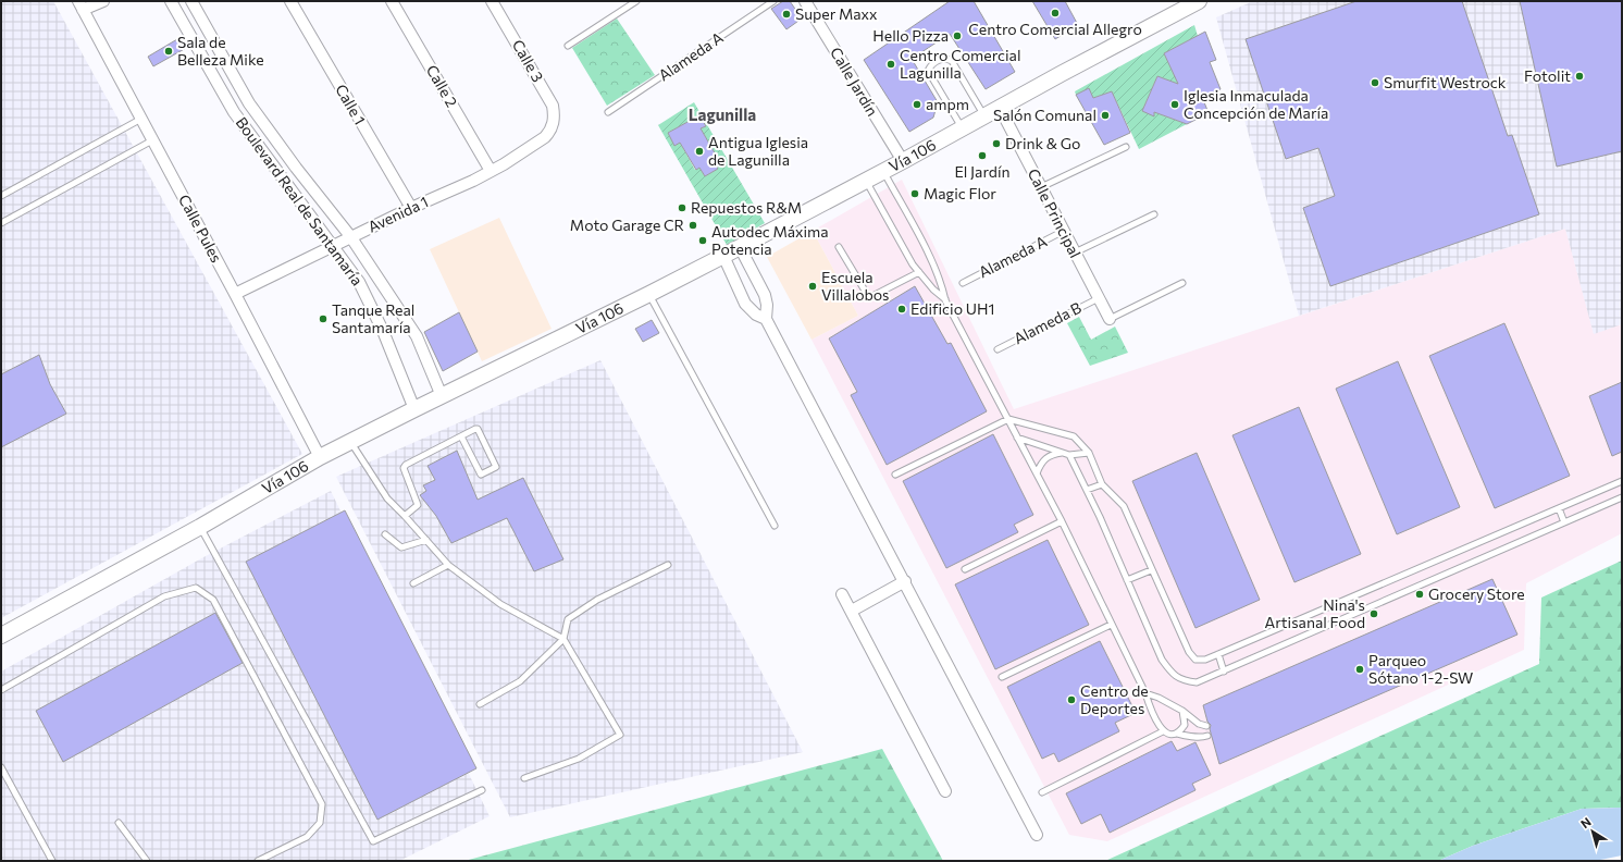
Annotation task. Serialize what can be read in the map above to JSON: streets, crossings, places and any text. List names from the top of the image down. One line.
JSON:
{"streets":{"main road":["Vía 106"],"street":["Calle 3","Calle Jardín","Calle 2","Calle 1","Boulevard Real de Santamaría","Calle Principal","Avenida 1","Calle Pules"],"lane":["Alameda A","Alameda B"]},"crossings":[["Alameda A","Calle Principal"],["Calle 3","Avenida 1"],["Calle Jardín","Vía 106"],["Calle 2","Avenida 1"],["Calle 1","Avenida 1"],["Vía 106","Boulevard Real de Santamaría"],["Vía 106","Calle Principal"],["Vía 106","Calle Pules"],["Boulevard Real de Santamaría","Avenida 1"],["Calle Principal","Alameda B"],["Avenida 1","Calle Pules"]],"districts":["Lagunilla"],"places":["Centro Comercial Allegro","Super Maxx","Hello Pizza","Sala de Belleza Mike","Centro Comercial Lagunilla","Fotolit","Smurfit Westrock","ampm","Iglesia Inmaculada Concepción de María","Salón Comunal","Drink & Go","Antigua Iglesia de Lagunilla","El Jardín","Magic Flor","Repuestos R&M","Moto Garage CR","Autodec Máxima Potencia","Escuela Villalobos","Edificio UH1","Tanque Real Santamaría","Grocery Store","Nina's Artisanal Food","Parqueo Sótano 1-2-SW","Centro de Deportes"],"north":"top left"}
